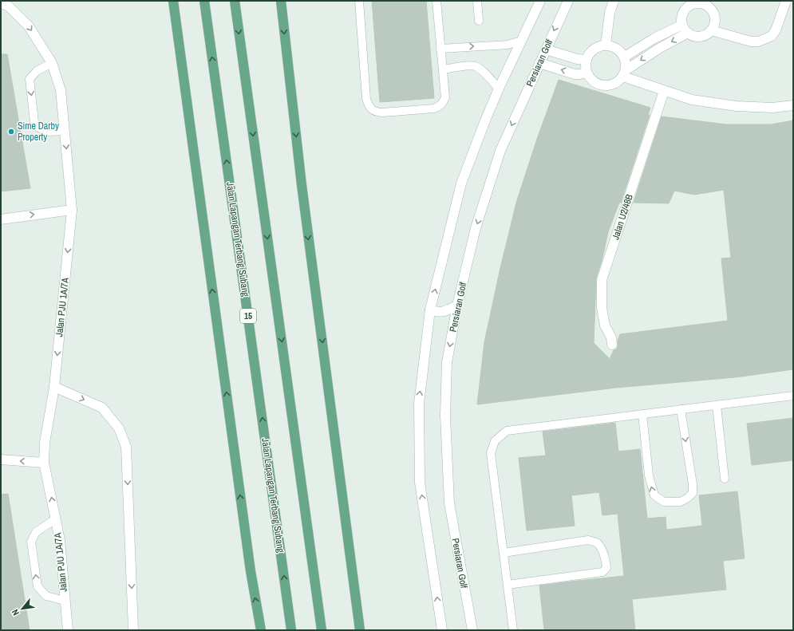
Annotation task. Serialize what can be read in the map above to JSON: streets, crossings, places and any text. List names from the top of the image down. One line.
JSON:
{"streets":{"main road":["Jalan Lapangan Terbang Subang","15"],"street":["Persiaran Golf","Jalan U2/48B","Jalan PJU 1A/7A"]},"places":["Sime Darby Property"],"north":"bottom left"}
